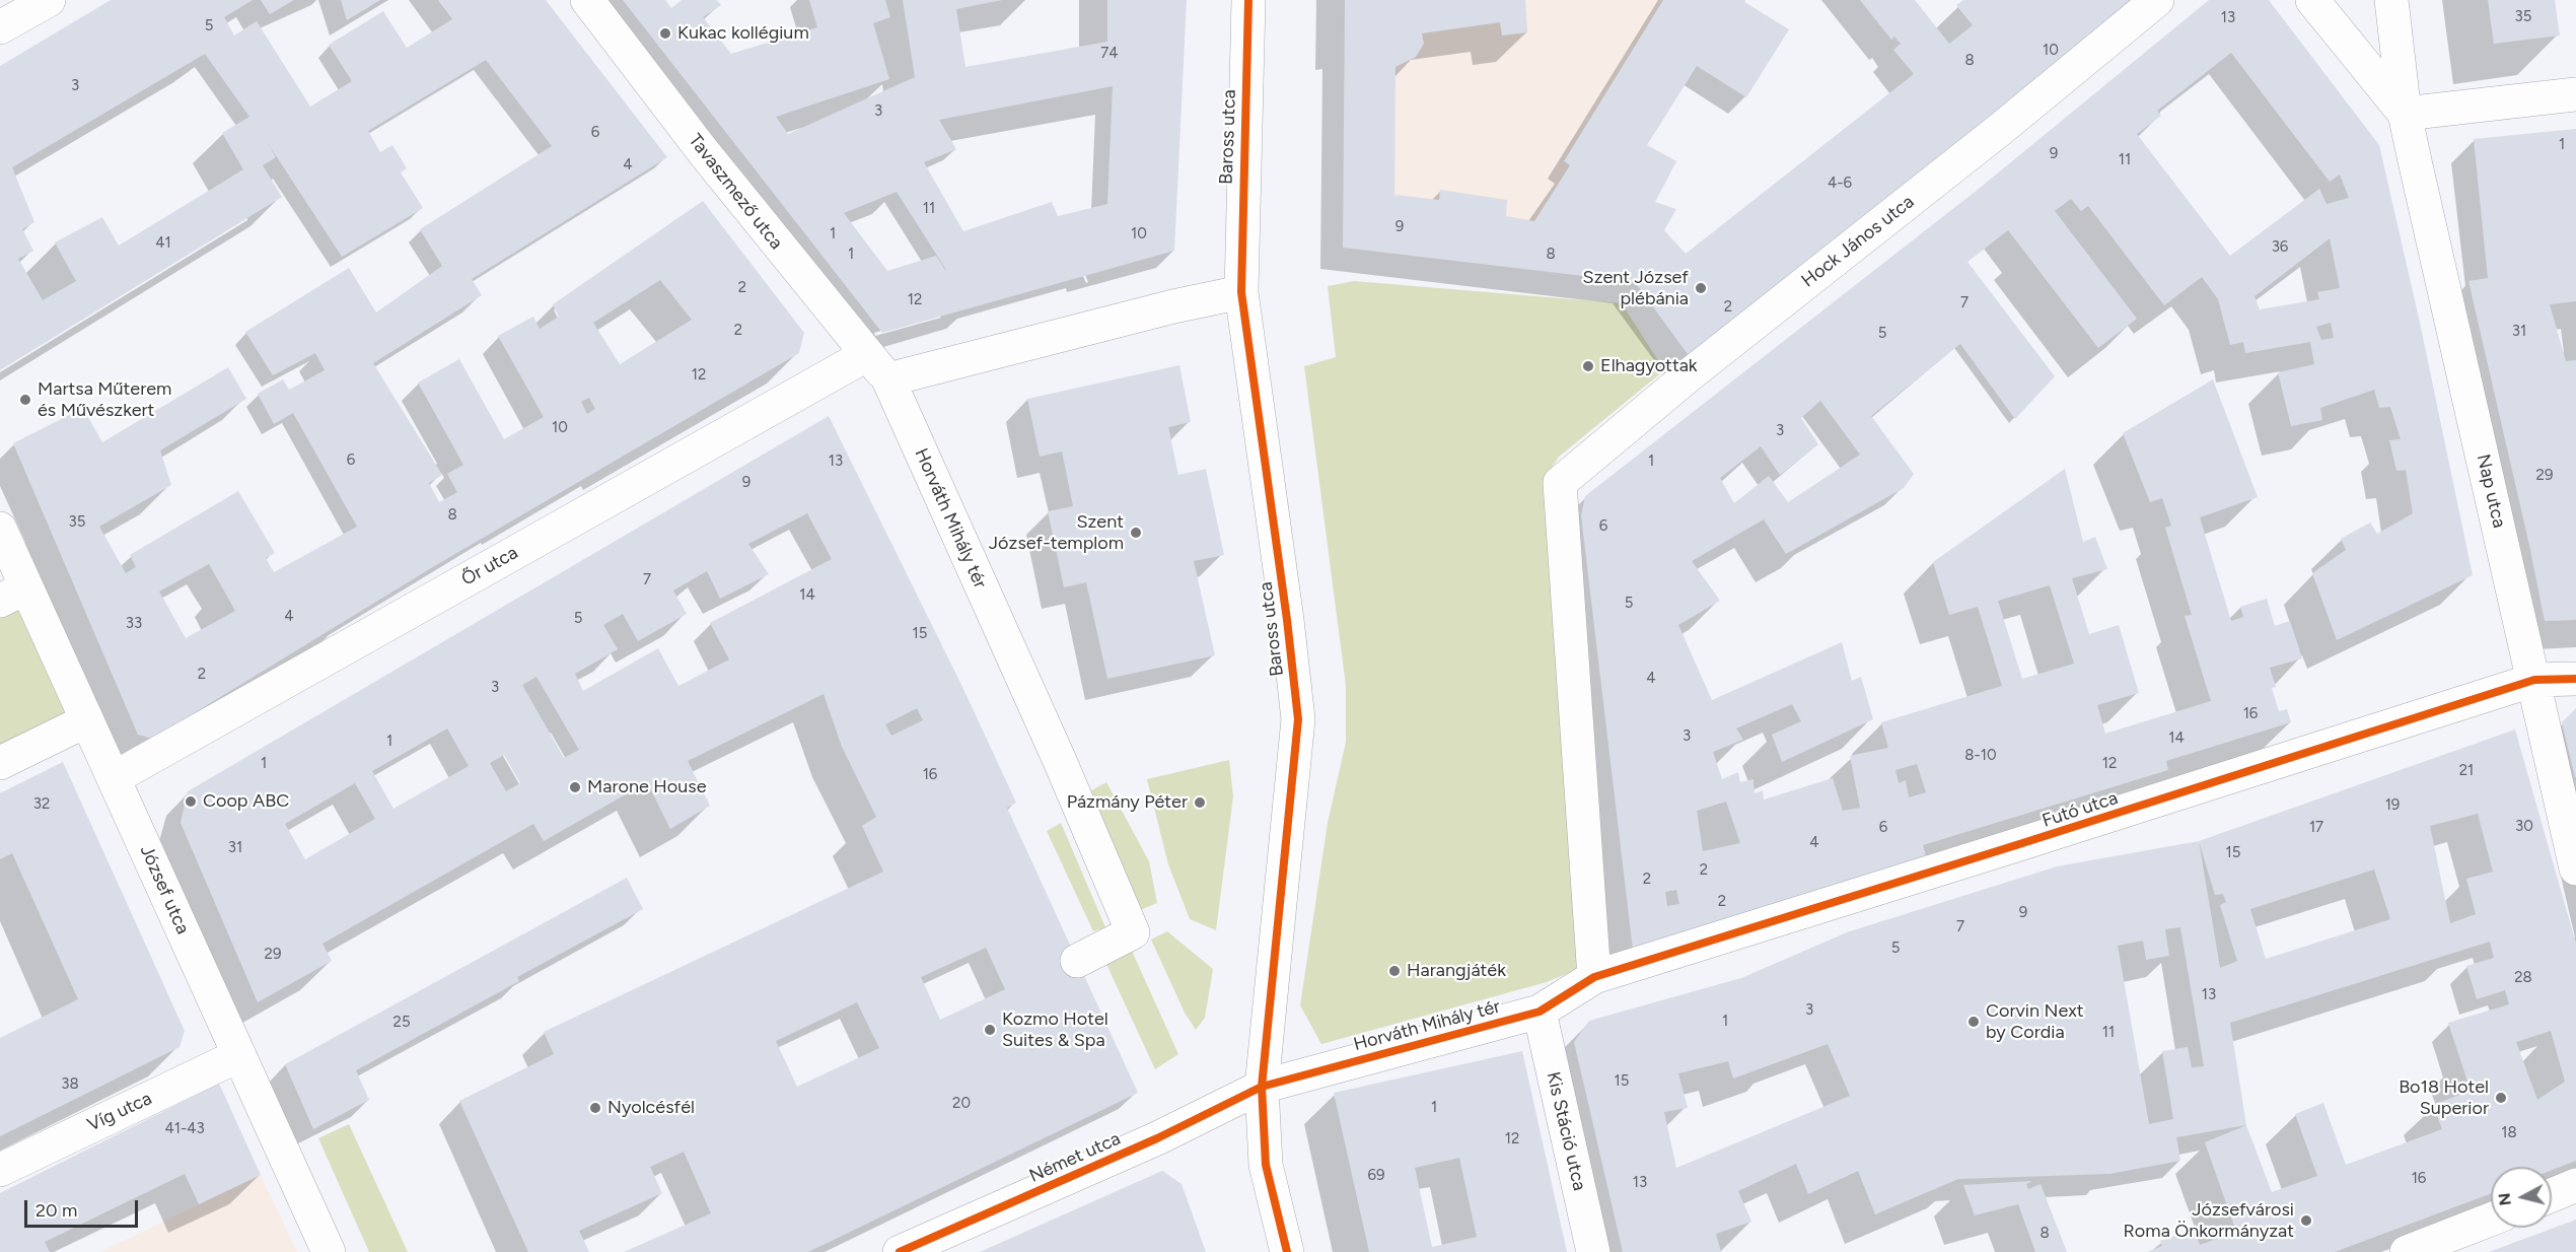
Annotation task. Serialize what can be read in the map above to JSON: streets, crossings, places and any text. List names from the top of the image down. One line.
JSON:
{"streets":{"street":["Baross utca","Tavaszmező utca","Hock János utca","Nap utca","Horváth Mihály tér","Őr utca","Futó utca","József utca","Víg utca","Kis Stáció utca","Német utca"]},"crossings":[["Baross utca","Horváth Mihály tér"],["Baross utca","Német utca"],["Tavaszmező utca","Horváth Mihály tér"],["Tavaszmező utca","Őr utca"],["Hock János utca","Horváth Mihály tér"],["Hock János utca","Futó utca"],["Nap utca","Futó utca"],["Horváth Mihály tér","Futó utca"],["Horváth Mihály tér","Kis Stáció utca"],["Horváth Mihály tér","Német utca"],["Őr utca","József utca"],["József utca","Víg utca"]],"places":["Kukac kollégium","Szent József plébánia","Elhagyottak","Martsa Műterem és Művészkert","Szent József-templom","Marone House","Coop ABC","Pázmány Péter","Harangjáték","Corvin Next by Cordia","Kozmo Hotel Suites & Spa","Bo18 Hotel Superior","Nyolcésfél","Józsefvárosi Roma Önkormányzat"],"house_numbers":["35","13","5","10","74","8","3","3","6","1","9","11","4","4-6","11","9","1","10","41","36","1","8","2","12","7","2","2","31","5","12","10","3","6","13","1","29","9","8","35","6","7","14","5","4","5","33","15","2","4","3","16","3","14","1","8-10","1","12","21","16","32","19","30","6","17","4","31","15","2","2","2","9","7","5","29","28","13","3","1","25","11","15","38","20","1","41-43","18","12","69","16","13","8"],"scale_bar":"20 m","north":"left"}
